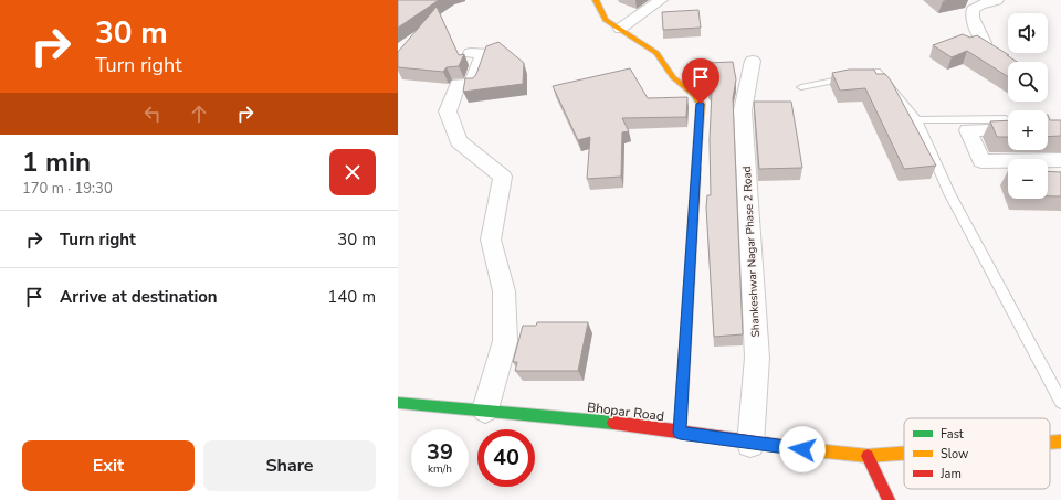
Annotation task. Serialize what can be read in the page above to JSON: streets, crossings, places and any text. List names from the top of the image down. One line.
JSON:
{"streets":{"street":["Shankeshwar Nagar Phase 2 Road","Bhopar Road"]},"crossings":[["Shankeshwar Nagar Phase 2 Road","Bhopar Road"]],"legend":["Fast","Slow","Jam"],"page":{"turn":["30 m","Turn right"],"map_buttons":["+","−"],"heading":["1 min","170 m · 19:30"],"list":[{"name":"Turn right","value":"30 m"},{"name":"Arrive at destination","value":"140 m"}],"speed":"39 km/h","limit":"40","buttons":["Exit","Share"]}}
